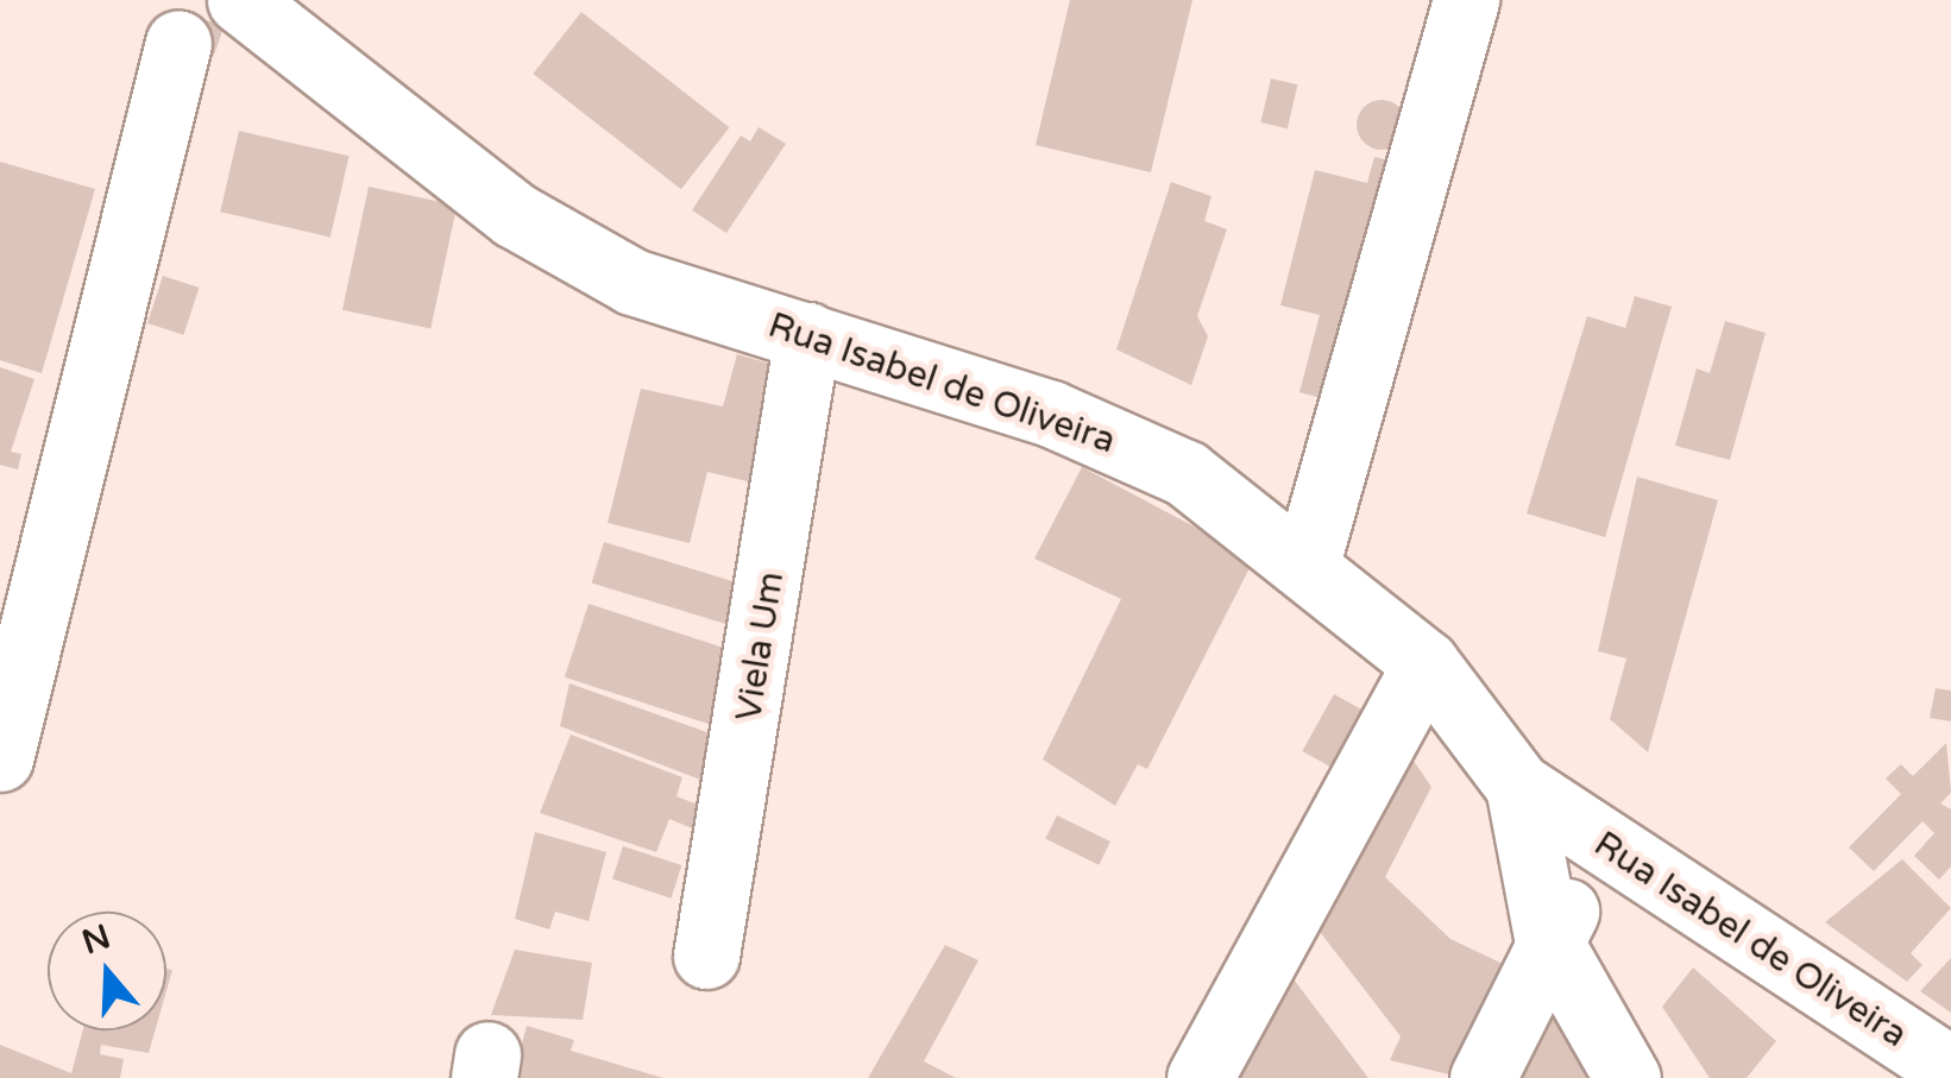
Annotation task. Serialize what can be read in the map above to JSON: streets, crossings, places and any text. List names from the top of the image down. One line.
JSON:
{"streets":{"street":["Rua Isabel de Oliveira","Viela Um"]},"crossings":[["Rua Isabel de Oliveira","Viela Um"]],"north":"top"}
